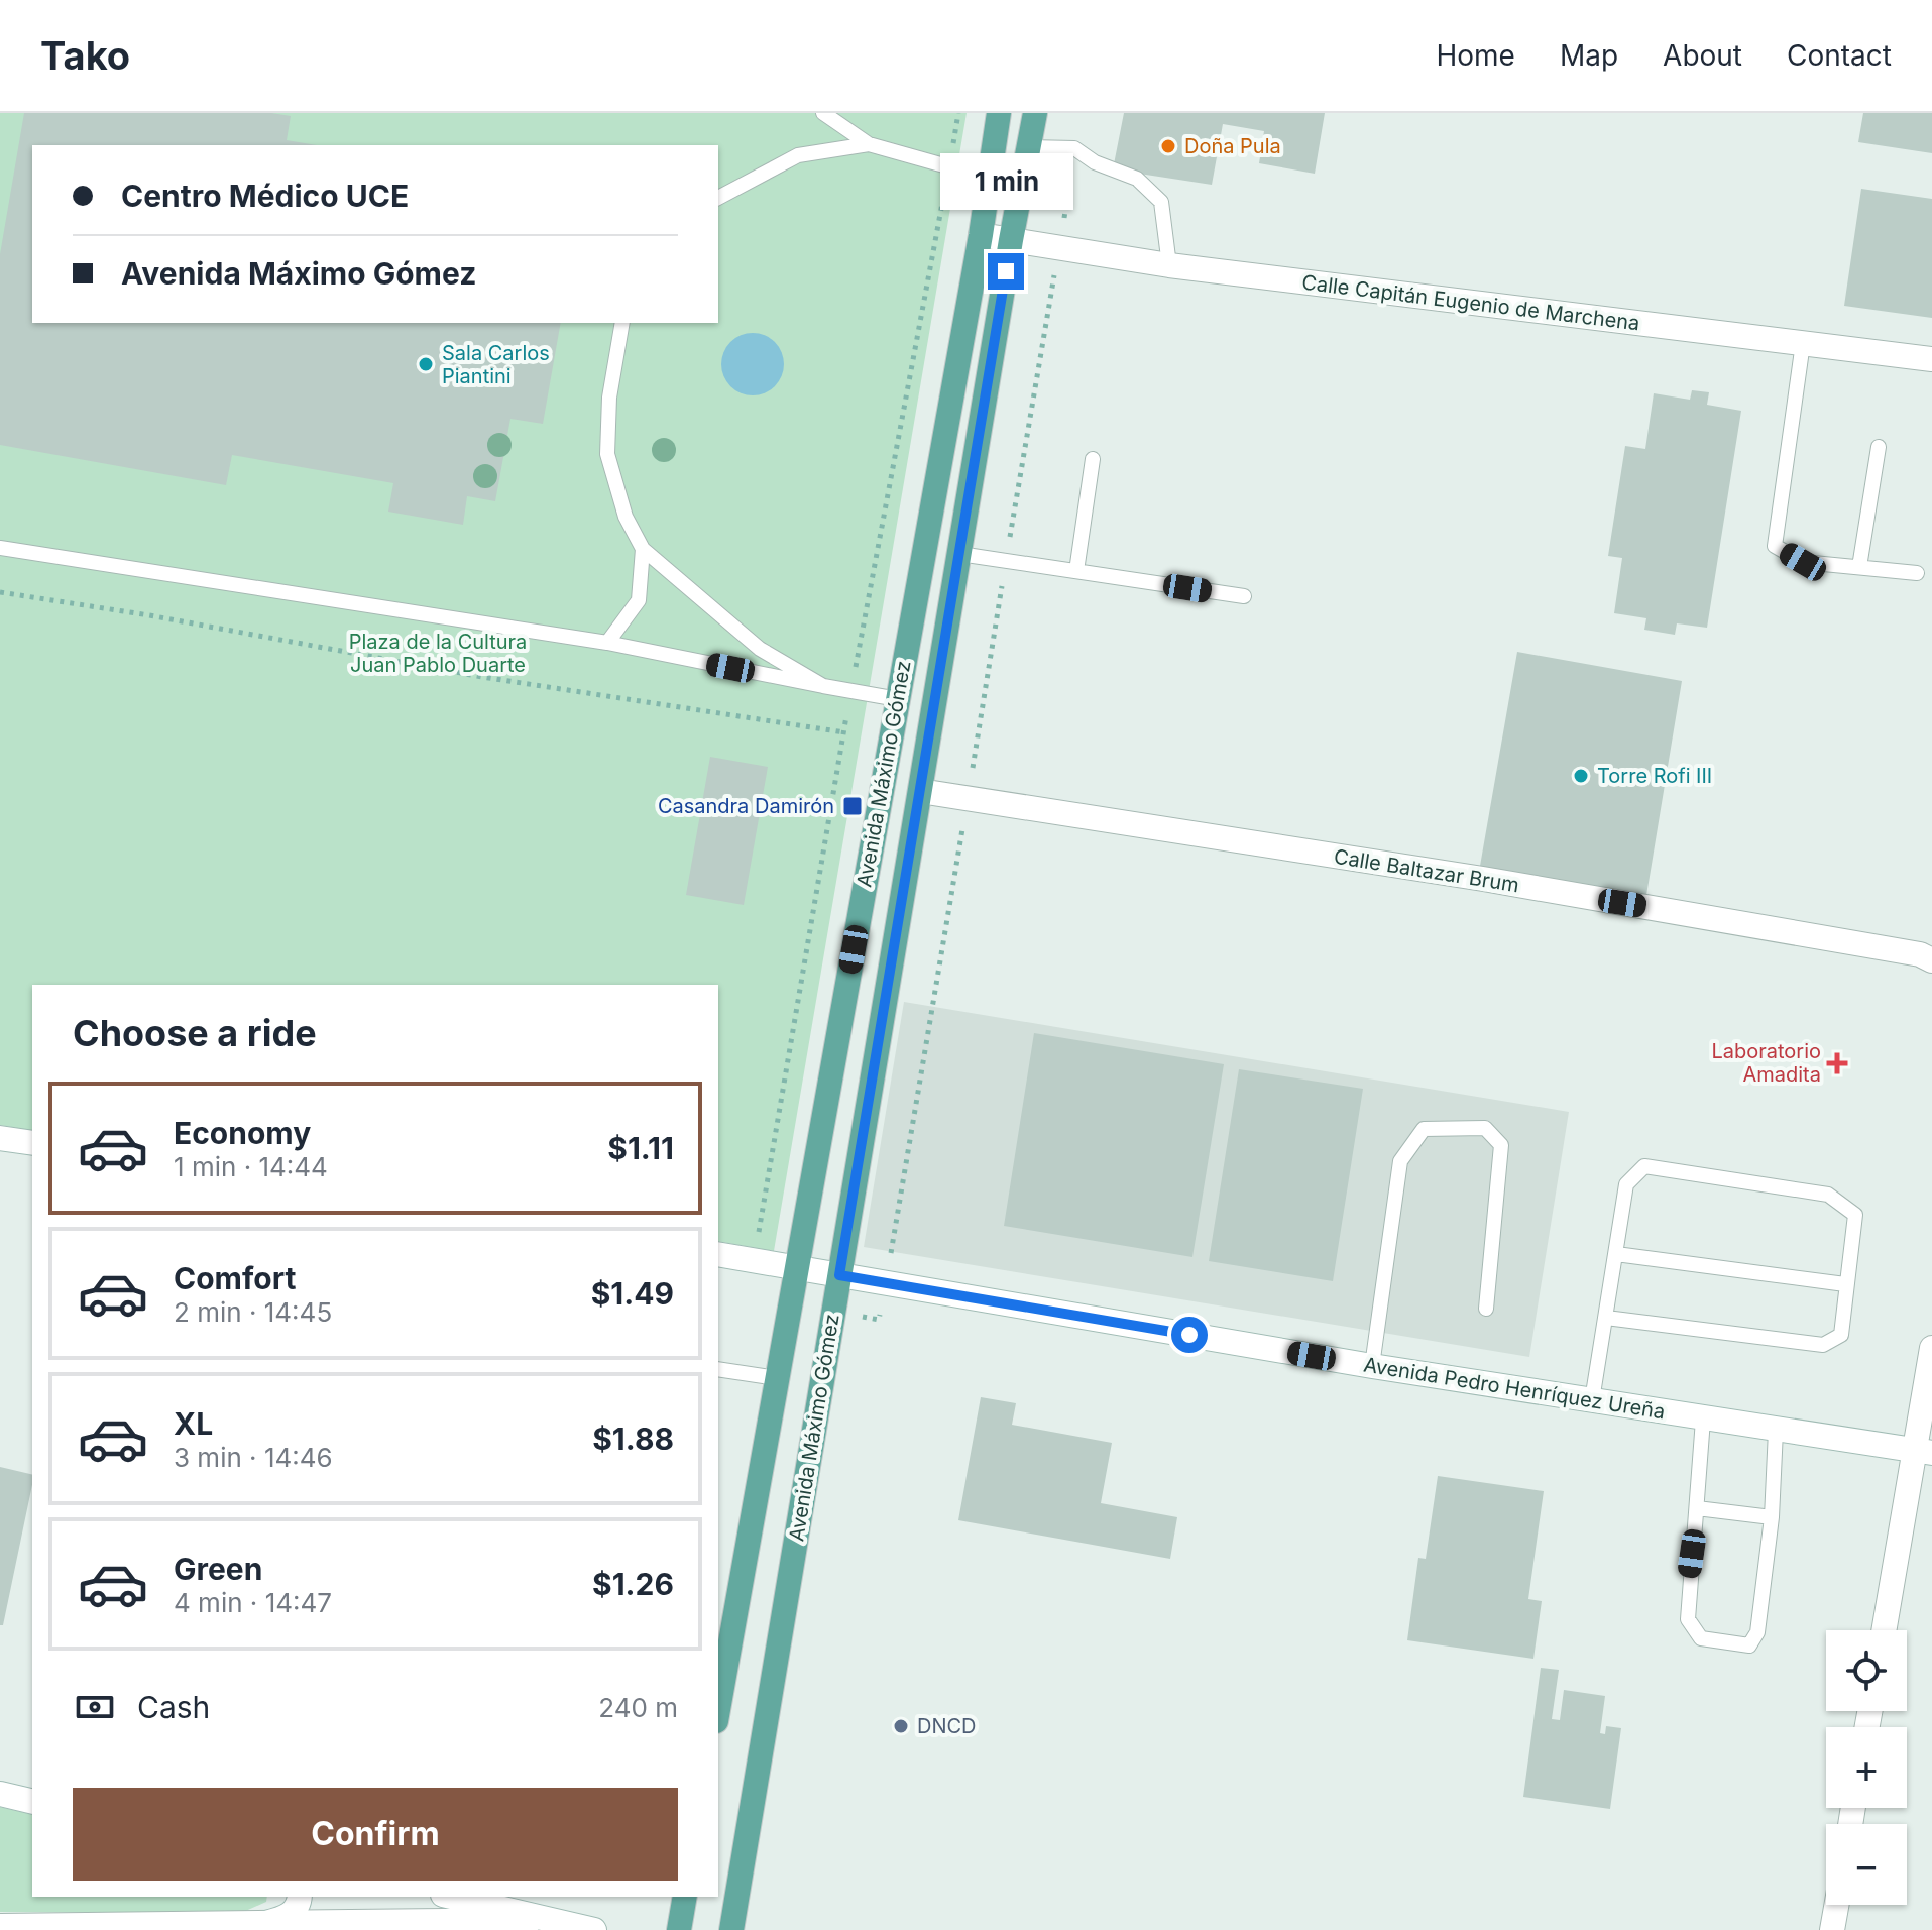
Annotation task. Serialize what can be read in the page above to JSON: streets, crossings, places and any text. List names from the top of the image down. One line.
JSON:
{"streets":{"main road":["Avenida Máximo Gómez"],"street":["Calle Capitán Eugenio de Marchena","Calle Baltazar Brum","Avenida Pedro Henríquez Ureña"]},"crossings":[["Calle Capitán Eugenio de Marchena","Avenida Máximo Gómez"],["Avenida Máximo Gómez","Calle Baltazar Brum"],["Avenida Máximo Gómez","Avenida Pedro Henríquez Ureña"]],"parks":["Plaza de la Cultura Juan Pablo Duarte"],"places":{"other":["Doña Pula","Sala Carlos Piantini","Torre Rofi III","DNCD"],"transit":["Casandra Damirón"],"health":["Laboratorio Amadita"]},"page":{"header":"Tako","nav":["Home","Map","About","Contact"],"banner":["Centro Médico UCE","Avenida Máximo Gómez"],"bubble":"1 min","heading":"Choose a ride","list":[{"name":"Economy","note":"1 min · 14:44","value":"$1.11"},{"name":"Comfort","note":"2 min · 14:45","value":"$1.49"},{"name":"XL","note":"3 min · 14:46","value":"$1.88"},{"name":"Green","note":"4 min · 14:47","value":"$1.26"}],"map_buttons":["+","−"],"pay":["Cash","240 m"],"buttons":"Confirm"}}
